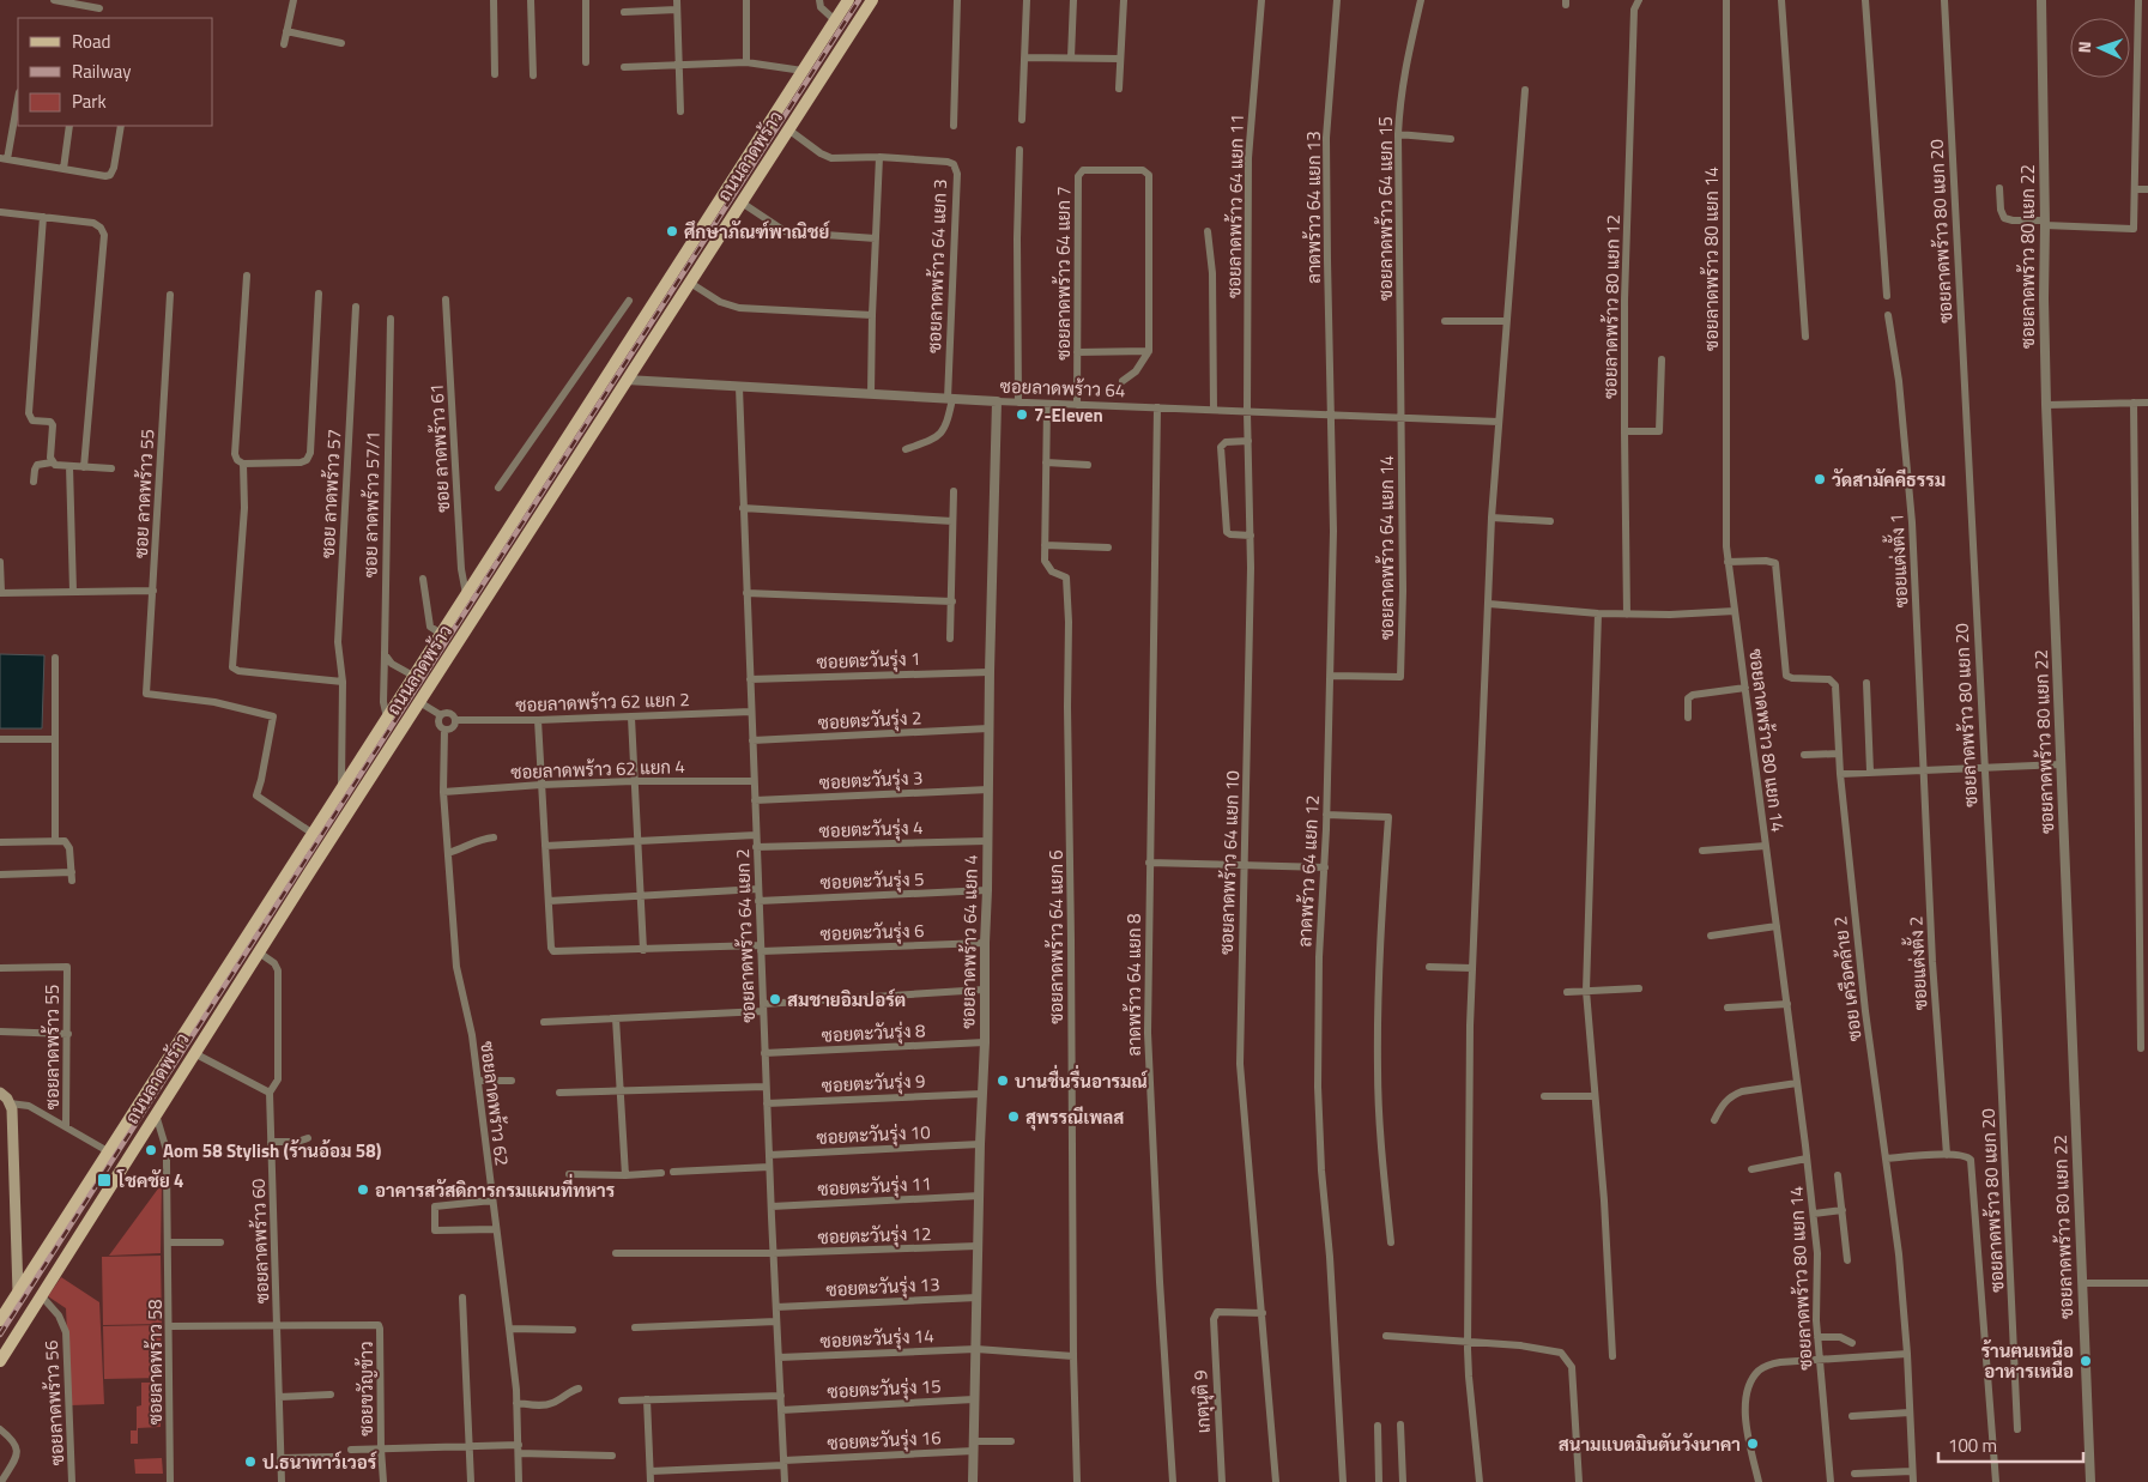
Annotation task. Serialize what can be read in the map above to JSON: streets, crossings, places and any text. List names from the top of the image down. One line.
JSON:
{"streets":{"main road":["ถนนลาดพร้าว"],"street":["ซอยลาดพร้าว 64 แยก 11","ลาดพร้าว 64 แยก 13","ซอยลาดพร้าว 64 แยก 15","ซอยลาดพร้าว 80 แยก 20","ซอยลาดพร้าว 80 แยก 22","ซอยลาดพร้าว 80 แยก 14","ซอยลาดพร้าว 64 แยก 3","ซอยลาดพร้าว 64 แยก 7","ซอยลาดพร้าว 80 แยก 12","ซอยลาดพร้าว 64","ซอย ลาดพร้าว 61","ซอย ลาดพร้าว 55","ซอย ลาดพร้าว 57","ซอย ลาดพร้าว 57/1","ซอยลาดพร้าว 64 แยก 14","ซอยแต่งตั้ง 1","ซอยตะวันรุ่ง 1","ซอยลาดพร้าว 62 แยก 2","ซอยตะวันรุ่ง 2","ซอยลาดพร้าว 62 แยก 4","ซอยตะวันรุ่ง 3","ซอยตะวันรุ่ง 4","ซอยลาดพร้าว 64 แยก 10","ลาดพร้าว 64 แยก 12","ซอยตะวันรุ่ง 5","ซอยตะวันรุ่ง 6","ซอยลาดพร้าว 64 แยก 2","ซอยลาดพร้าว 64 แยก 6","ซอยลาดพร้าว 64 แยก 4","ซอยแต่งตั้ง 2","ซอย เครือคล้าย 2","ลาดพร้าว 64 แยก 8","ซอยตะวันรุ่ง 8","ซอยลาดพร้าว 55","ซอยตะวันรุ่ง 9","ซอยลาดพร้าว 62","ซอยตะวันรุ่ง 10","ซอยตะวันรุ่ง 11","ซอยตะวันรุ่ง 12","ซอยลาดพร้าว 60","ซอยตะวันรุ่ง 13","ซอยตะวันรุ่ง 14","ซอยลาดพร้าว 58","ซอยขวัญข้าว","ซอยตะวันรุ่ง 15","เกตุนุติ 9","ซอยลาดพร้าว 56","ซอยตะวันรุ่ง 16"]},"crossings":[["ถนนลาดพร้าว","ซอยลาดพร้าว 64 แยก 3"],["ถนนลาดพร้าว","ซอยลาดพร้าว 64"],["ถนนลาดพร้าว","ซอย ลาดพร้าว 61"],["ถนนลาดพร้าว","ซอย ลาดพร้าว 55"],["ถนนลาดพร้าว","ซอย ลาดพร้าว 57"],["ถนนลาดพร้าว","ซอย ลาดพร้าว 57/1"],["ถนนลาดพร้าว","ซอยลาดพร้าว 60"],["ถนนลาดพร้าว","ซอยลาดพร้าว 58"],["ถนนลาดพร้าว","ซอยลาดพร้าว 56"],["ซอยลาดพร้าว 64 แยก 11","ซอยลาดพร้าว 64"],["ซอยลาดพร้าว 64 แยก 11","ซอยลาดพร้าว 64 แยก 10"],["ลาดพร้าว 64 แยก 13","ซอยลาดพร้าว 64"],["ลาดพร้าว 64 แยก 13","ลาดพร้าว 64 แยก 12"],["ซอยลาดพร้าว 64 แยก 15","ซอยลาดพร้าว 64"],["ซอยลาดพร้าว 64 แยก 15","ซอยลาดพร้าว 64 แยก 14"],["ซอยลาดพร้าว 80 แยก 14","ซอย เครือคล้าย 2"],["ซอยลาดพร้าว 64 แยก 3","ซอยลาดพร้าว 64"],["ซอยลาดพร้าว 64 แยก 7","ซอยลาดพร้าว 64"],["ซอยลาดพร้าว 64","ซอยลาดพร้าว 64 แยก 14"],["ซอยลาดพร้าว 64","ซอยลาดพร้าว 64 แยก 10"],["ซอยลาดพร้าว 64","ลาดพร้าว 64 แยก 12"],["ซอยลาดพร้าว 64","ซอยลาดพร้าว 64 แยก 2"],["ซอยลาดพร้าว 64","ซอยลาดพร้าว 64 แยก 6"],["ซอยลาดพร้าว 64","ซอยลาดพร้าว 64 แยก 4"],["ซอยลาดพร้าว 64","ลาดพร้าว 64 แยก 8"],["ซอยลาดพร้าว 64 แยก 14","ลาดพร้าว 64 แยก 12"],["ซอยแต่งตั้ง 1","ซอยแต่งตั้ง 2"],["ซอยตะวันรุ่ง 1","ซอยลาดพร้าว 64 แยก 2"],["ซอยตะวันรุ่ง 1","ซอยลาดพร้าว 64 แยก 4"],["ซอยลาดพร้าว 62 แยก 2","ซอยลาดพร้าว 64 แยก 2"],["ซอยลาดพร้าว 62 แยก 2","ซอยลาดพร้าว 62"],["ซอยตะวันรุ่ง 2","ซอยลาดพร้าว 64 แยก 2"],["ซอยตะวันรุ่ง 2","ซอยลาดพร้าว 64 แยก 4"],["ซอยลาดพร้าว 62 แยก 4","ซอยลาดพร้าว 64 แยก 2"],["ซอยลาดพร้าว 62 แยก 4","ซอยลาดพร้าว 62"],["ซอยตะวันรุ่ง 3","ซอยลาดพร้าว 64 แยก 2"],["ซอยตะวันรุ่ง 3","ซอยลาดพร้าว 64 แยก 4"],["ซอยตะวันรุ่ง 4","ซอยลาดพร้าว 64 แยก 2"],["ซอยตะวันรุ่ง 4","ซอยลาดพร้าว 64 แยก 4"],["ซอยลาดพร้าว 64 แยก 10","เกตุนุติ 9"],["ซอยตะวันรุ่ง 5","ซอยลาดพร้าว 64 แยก 2"],["ซอยตะวันรุ่ง 5","ซอยลาดพร้าว 64 แยก 4"],["ซอยตะวันรุ่ง 6","ซอยลาดพร้าว 64 แยก 2"],["ซอยตะวันรุ่ง 6","ซอยลาดพร้าว 64 แยก 4"],["ซอยลาดพร้าว 64 แยก 2","ซอยตะวันรุ่ง 8"],["ซอยลาดพร้าว 64 แยก 2","ซอยตะวันรุ่ง 9"],["ซอยลาดพร้าว 64 แยก 2","ซอยตะวันรุ่ง 10"],["ซอยลาดพร้าว 64 แยก 2","ซอยตะวันรุ่ง 11"],["ซอยลาดพร้าว 64 แยก 2","ซอยตะวันรุ่ง 12"],["ซอยลาดพร้าว 64 แยก 2","ซอยตะวันรุ่ง 13"],["ซอยลาดพร้าว 64 แยก 2","ซอยตะวันรุ่ง 14"],["ซอยลาดพร้าว 64 แยก 2","ซอยตะวันรุ่ง 15"],["ซอยลาดพร้าว 64 แยก 2","ซอยตะวันรุ่ง 16"],["ซอยลาดพร้าว 64 แยก 6","ซอยตะวันรุ่ง 14"],["ซอยลาดพร้าว 64 แยก 4","ซอยตะวันรุ่ง 8"],["ซอยลาดพร้าว 64 แยก 4","ซอยตะวันรุ่ง 9"],["ซอยลาดพร้าว 64 แยก 4","ซอยตะวันรุ่ง 10"],["ซอยลาดพร้าว 64 แยก 4","ซอยตะวันรุ่ง 11"],["ซอยลาดพร้าว 64 แยก 4","ซอยตะวันรุ่ง 12"],["ซอยลาดพร้าว 64 แยก 4","ซอยตะวันรุ่ง 13"],["ซอยลาดพร้าว 64 แยก 4","ซอยตะวันรุ่ง 14"],["ซอยลาดพร้าว 64 แยก 4","ซอยตะวันรุ่ง 15"],["ซอยลาดพร้าว 64 แยก 4","ซอยตะวันรุ่ง 16"],["ซอยลาดพร้าว 60","ซอยขวัญข้าว"],["ซอยลาดพร้าว 58","ซอยขวัญข้าว"]],"places":{"other":["ศึกษาภัณฑ์พาณิชย์","7-Eleven","วัดสามัคคีธรรม","สมชายอิมปอร์ต","บานชื่นรื่นอารมณ์","สุพรรณีเพลส","Aom 58 Stylish (ร้านอ้อม 58)","อาคารสวัสดิการกรมแผนที่ทหาร","ร้านฅนเหนือ อาหารเหนือ","สนามแบตมินตันวังนาคา","ป.ธนาทาว์เวอร์"],"transit":["โชคชัย 4"]},"legend":["Road","Railway","Park"],"scale_bar":"100 m","north":"left"}
